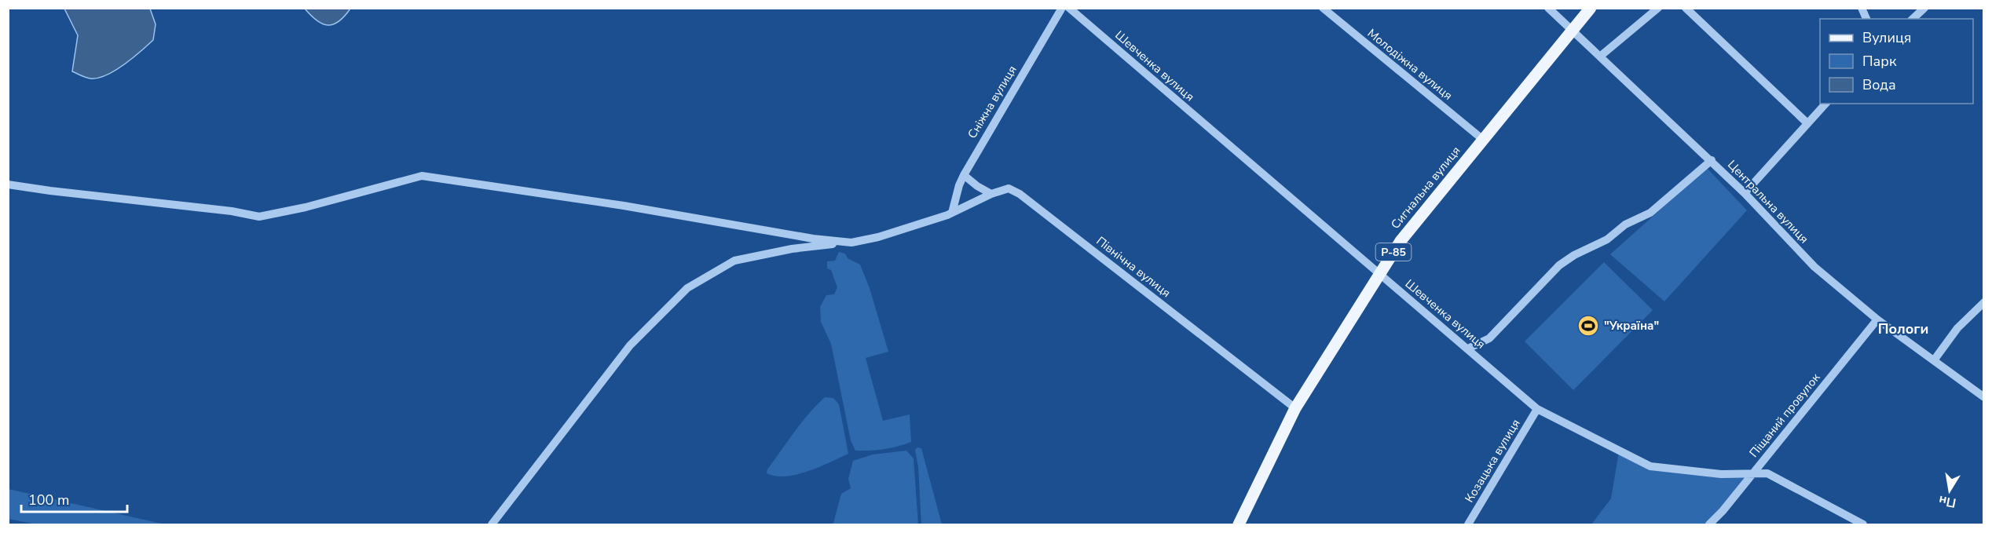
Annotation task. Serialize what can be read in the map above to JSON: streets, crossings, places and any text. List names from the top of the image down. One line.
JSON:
{"streets":{"main road":["Сигнальна вулиця","Р-85"],"street":["Молодіжна вулиця","Шевченка вулиця","Сніжна вулиця","Центральна вулиця","Північна вулиця","Піщаний провулок","Козацька вулиця"]},"crossings":[["Молодіжна вулиця","Сигнальна вулиця"],["Шевченка вулиця","Сигнальна вулиця"],["Шевченка вулиця","Піщаний провулок"],["Шевченка вулиця","Козацька вулиця"],["Сніжна вулиця","Північна вулиця"],["Сигнальна вулиця","Центральна вулиця"],["Сигнальна вулиця","Північна вулиця"],["Центральна вулиця","Піщаний провулок"]],"districts":["Пологи"],"places":{"sports":["\"Україна\""]},"legend":["Вулиця","Парк","Вода"],"scale_bar":"100 m","north":"bottom"}
